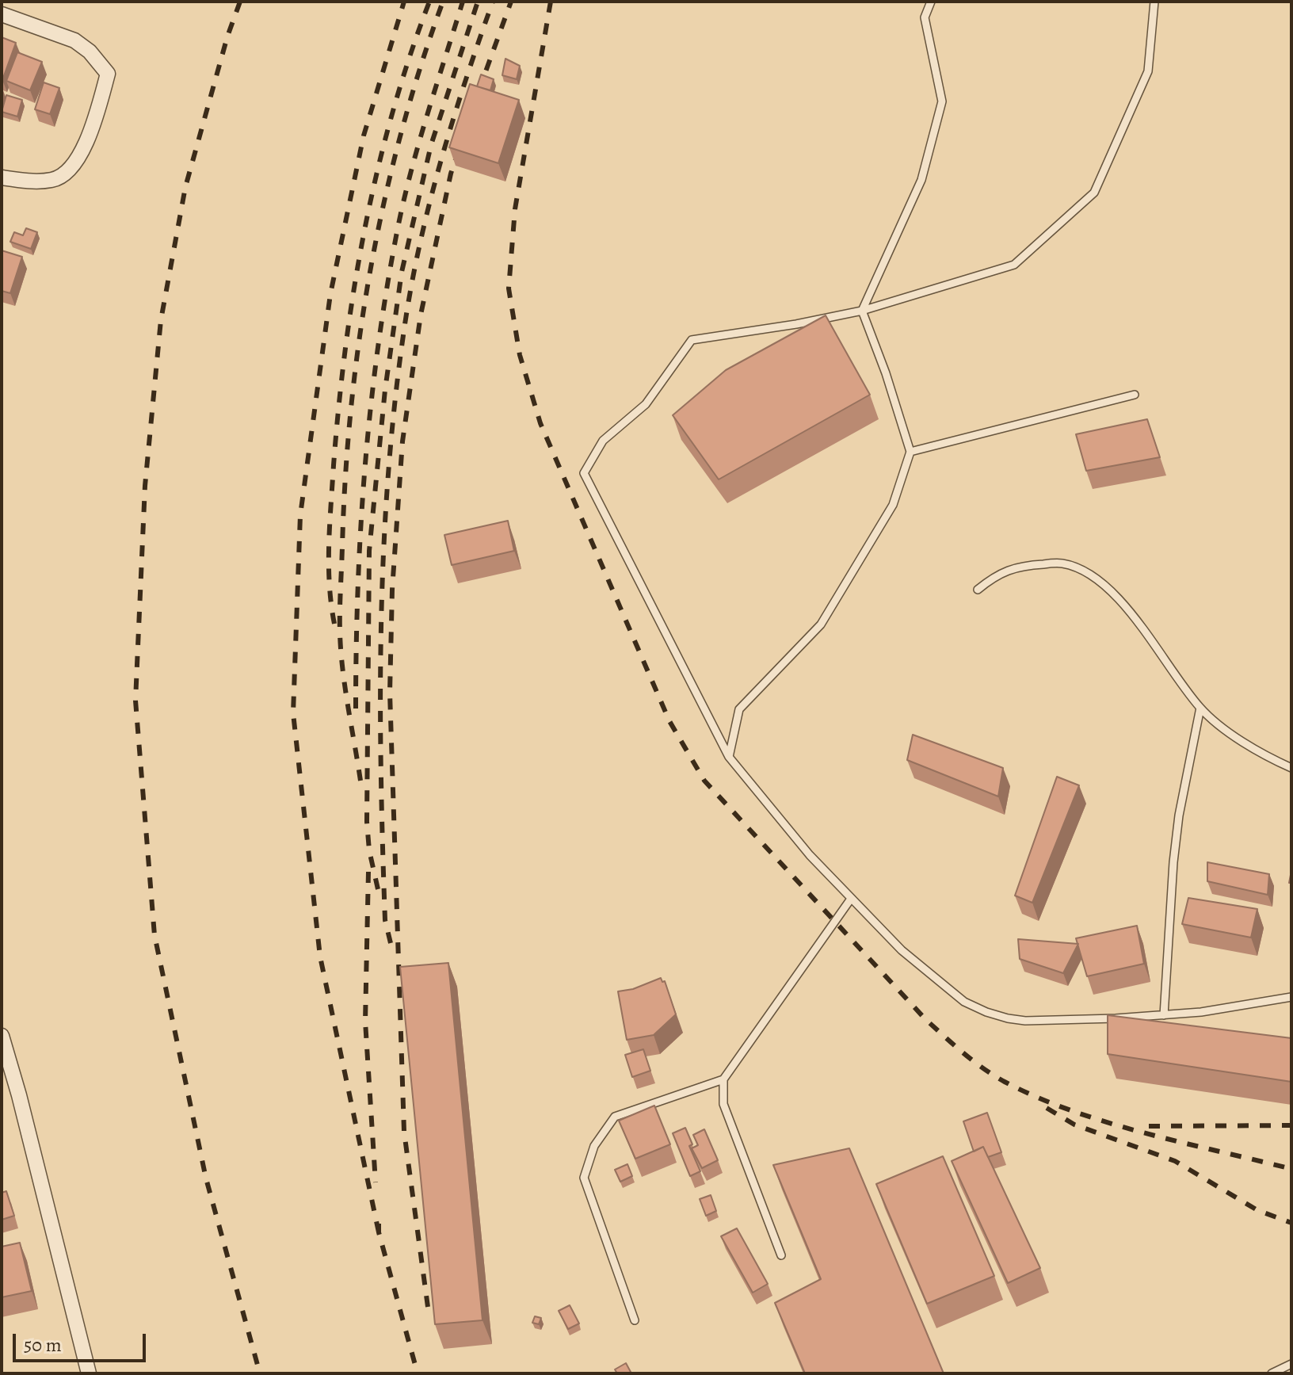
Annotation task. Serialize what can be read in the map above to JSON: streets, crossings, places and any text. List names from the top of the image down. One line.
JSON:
{"scale_bar":"50 m"}
